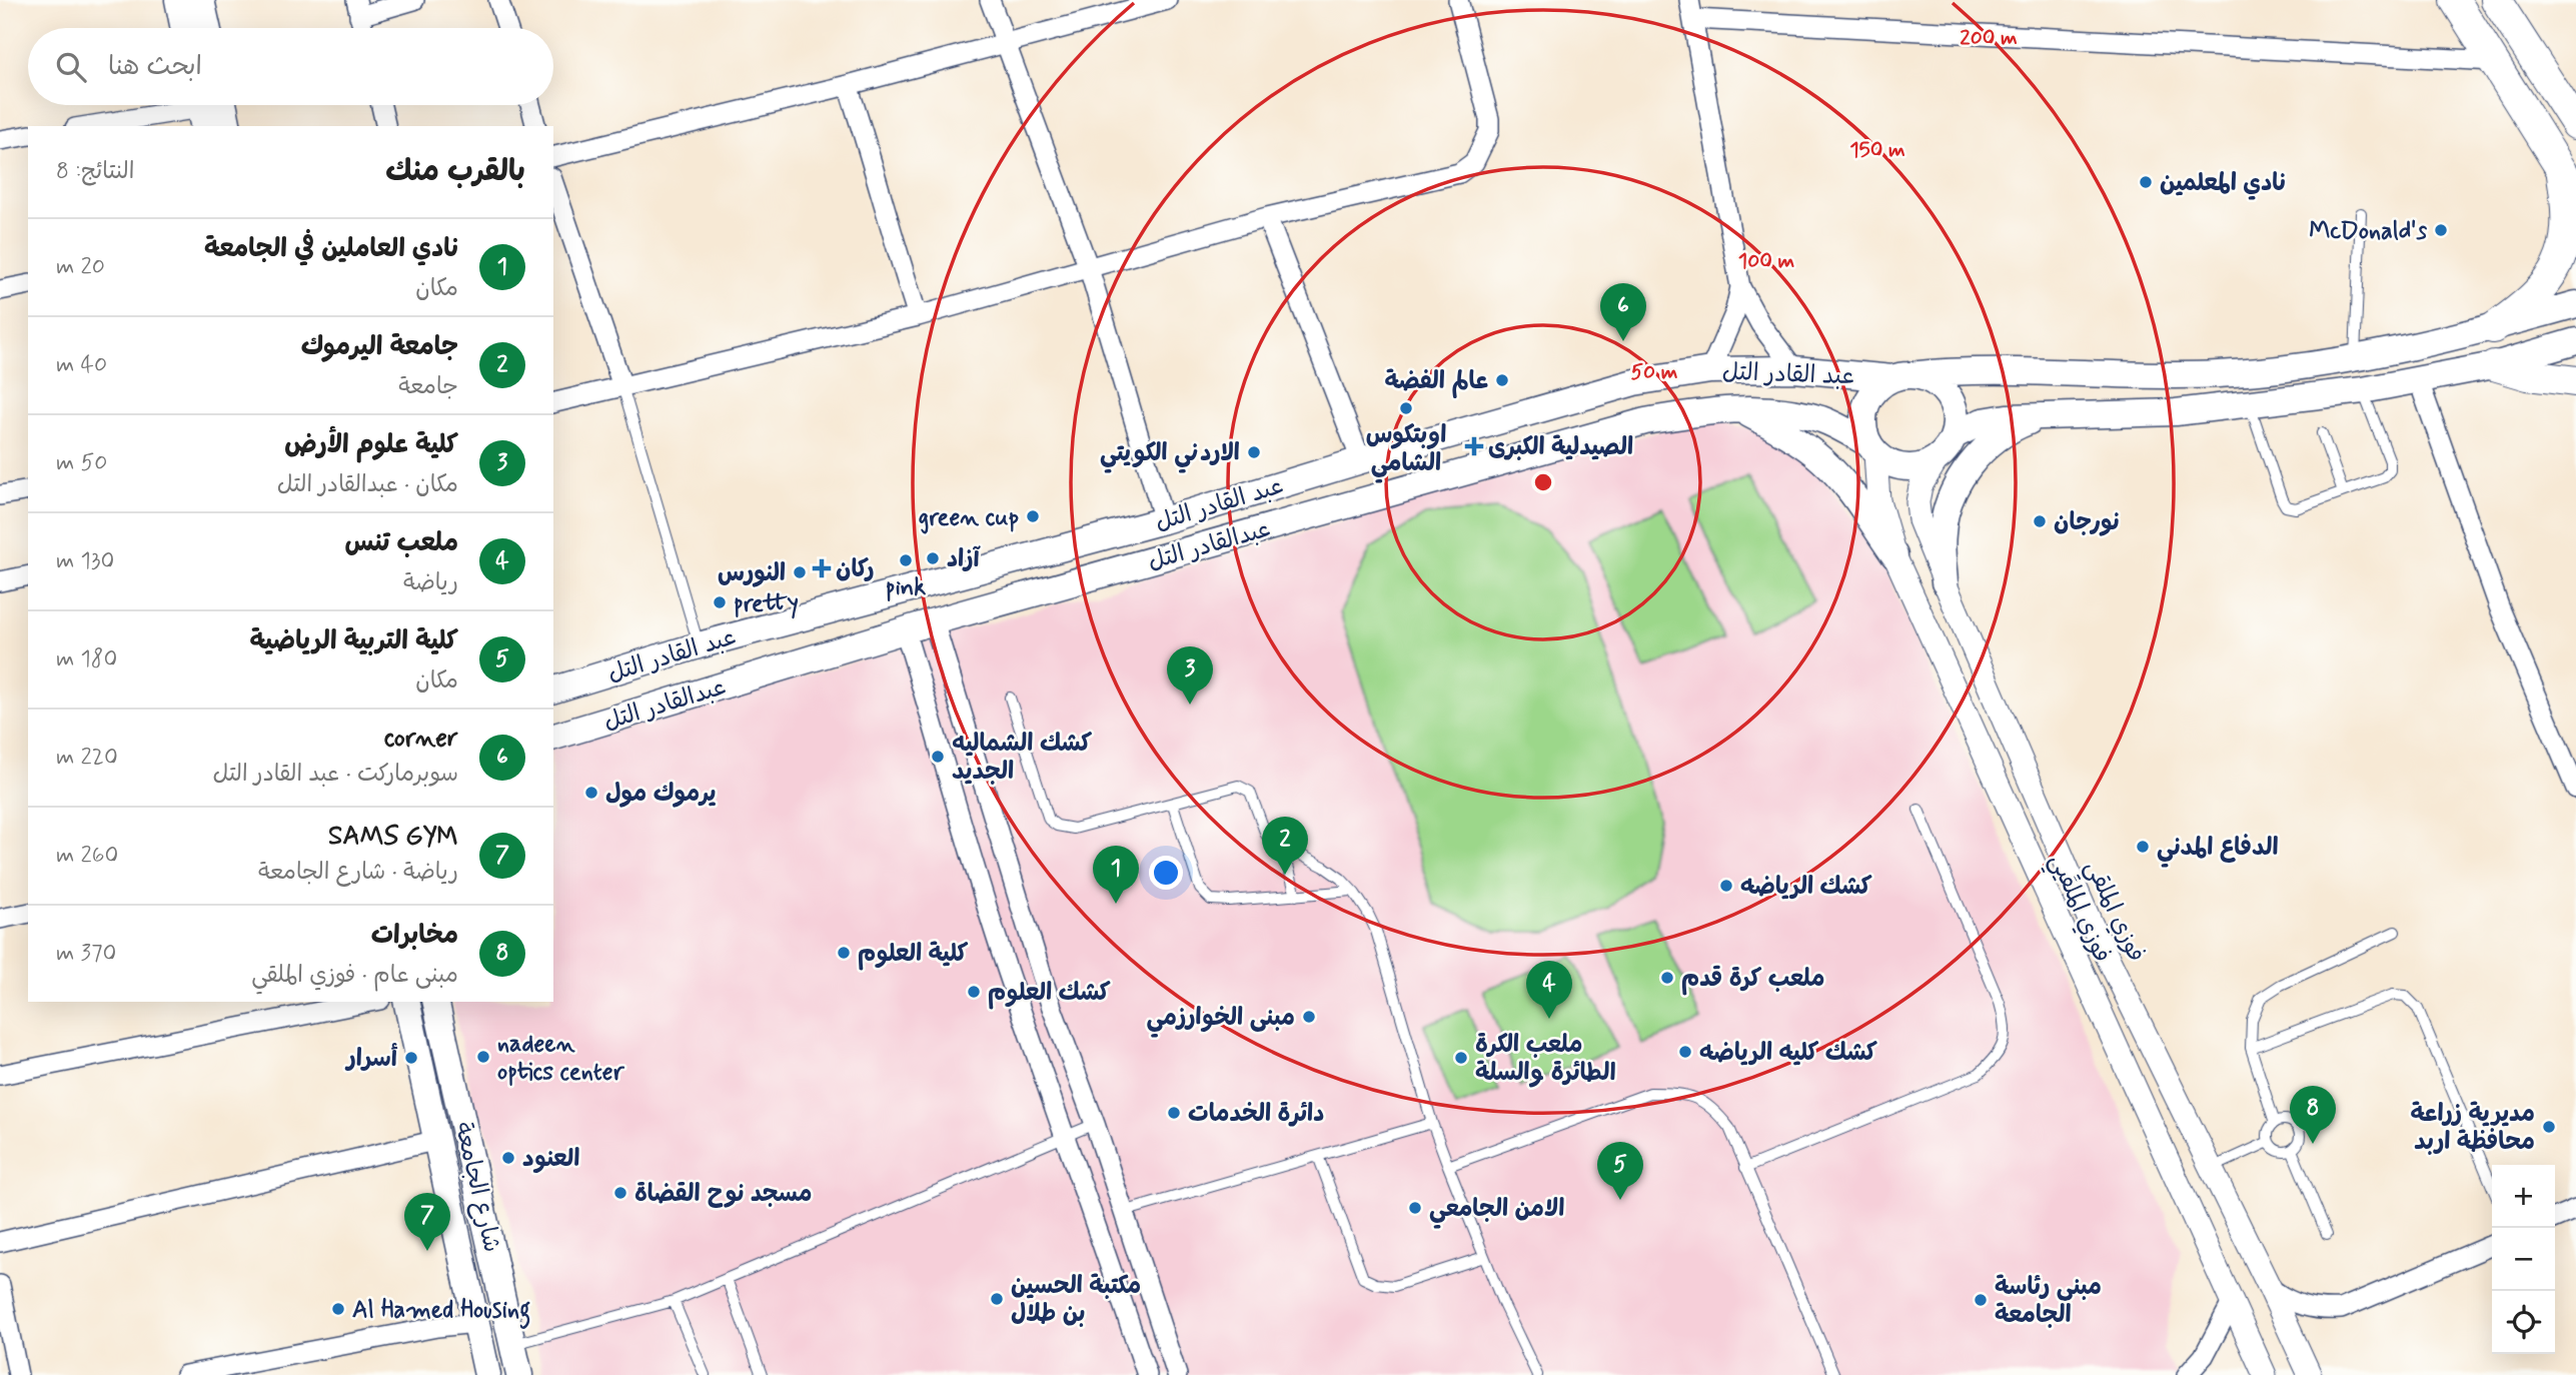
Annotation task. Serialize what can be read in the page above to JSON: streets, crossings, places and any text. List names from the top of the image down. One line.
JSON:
{"streets":{"main road":["عبد القادر التل","عبدالقادر التل","شارع الجامعة"],"street":["فوزي الملقيي","فوزي الملقي"]},"crossings":[["عبد القادر التل","عبدالقادر التل"],["عبد القادر التل","فوزي الملقيي"],["عبد القادر التل","فوزي الملقي"],["عبدالقادر التل","فوزي الملقيي"],["عبدالقادر التل","فوزي الملقي"],["فوزي الملقيي","فوزي الملقي"]],"places":{"other":["نادي المعلمين","McDonald's","عالم الفضة","اوبتكوس الشامي","الاردني الكويتي","green cup","نورجان","آزاد","pink","النورس","pretty","كشك الشماليه الجديد","يرموك مول","الدفاع المدني","كشك الرياضه","كلية العلوم","ملعب كرة قدم","كشك العلوم","مبنى الخوارزمي","كشك كليه الرياضه","nadeen optics center","أسرار","ملعب الكرة الطائرة والسلة","دائرة الخدمات","مديرية زراعة محافظة اربد","العنود","مسجد نوح القضاة","الامن الجامعي","مكتبة الحسين بن طلال","مبنى رئاسة الجامعة","Al Hamed Housing"],"health":["الصيدلية الكبرى","ركان"]},"page":{"search":"ابحث هنا","heading":["بالقرب منك","النتائج: 8"],"list":[{"mark":"1","name":"نادي العاملين في الجامعة","note":"مكان","value":"20 m"},{"mark":"2","name":"جامعة اليرموك","note":"جامعة","value":"40 m"},{"mark":"3","name":"كلية علوم الأرض","note":"مكان · عبدالقادر التل","value":"50 m"},{"mark":"4","name":"ملعب تنس","note":"رياضة","value":"130 m"},{"mark":"5","name":"كلية التربية الرياضية","note":"مكان","value":"180 m"},{"mark":"6","name":"corner","note":"سوبرماركت · عبد القادر التل","value":"220 m"},{"mark":"7","name":"SAMS GYM","note":"رياضة · شارع الجامعة","value":"260 m"},{"mark":"8","name":"مخابرات","note":"مبنى عام · فوزي الملقي","value":"370 m"}],"pins":["6","3","2","1","4","8","5","7"],"map_buttons":["+","−"]},"rings":["200 m","150 m","100 m","50 m"]}
